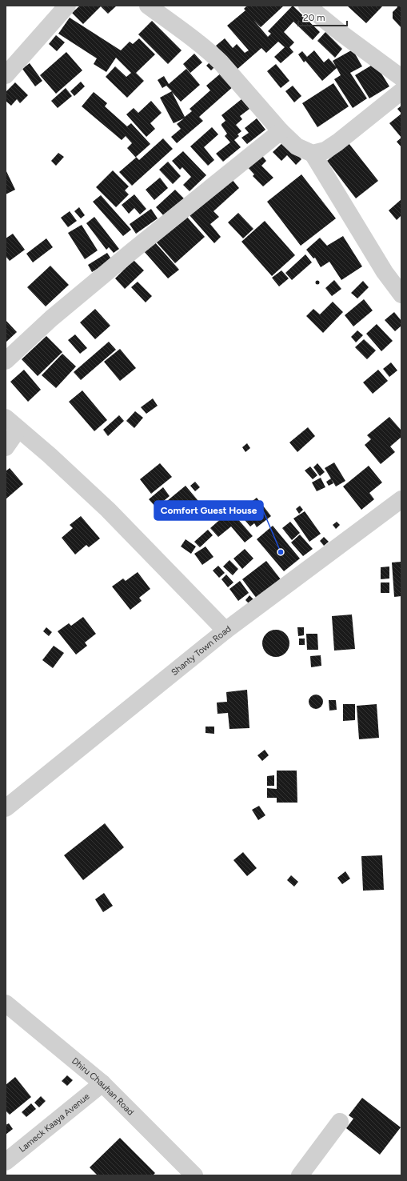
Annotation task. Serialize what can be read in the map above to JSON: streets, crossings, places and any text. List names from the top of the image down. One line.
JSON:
{"streets":{"street":["Shanty Town Road","Dhiru Chauhan Road","Lameck Kaaya Avenue"]},"crossings":[["Dhiru Chauhan Road","Lameck Kaaya Avenue"]],"places":["Comfort Guest House"],"scale_bar":"20 m"}
